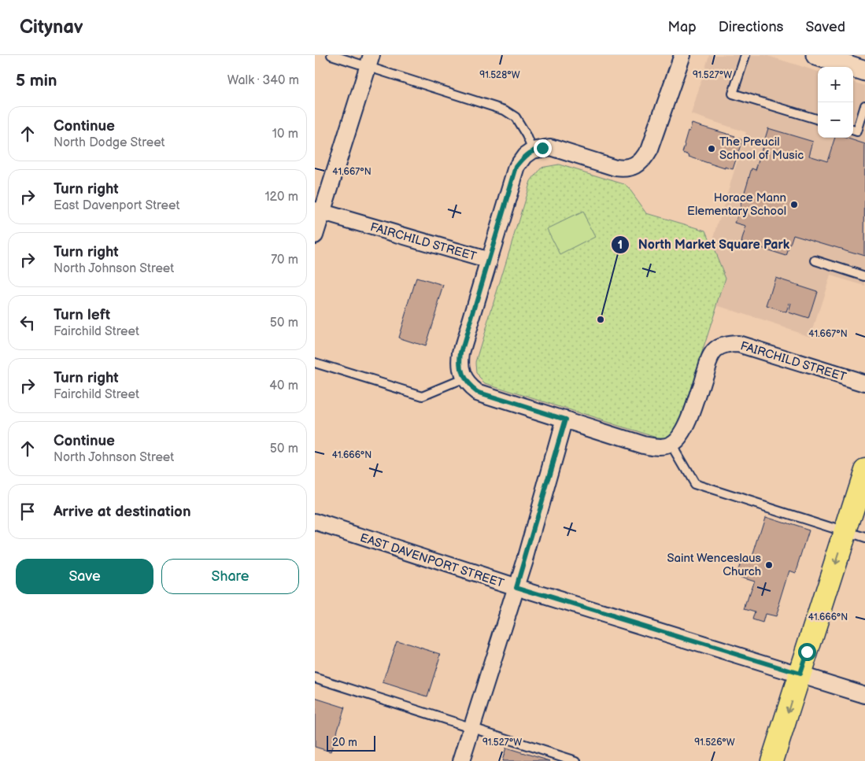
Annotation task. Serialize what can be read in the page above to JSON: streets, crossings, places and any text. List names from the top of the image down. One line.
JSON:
{"streets":{"street":["FAIRCHILD STREET","EAST DAVENPORT STREET"]},"places":["The Preucil School of Music","Horace Mann Elementary School","North Market Square Park","Saint Wenceslaus Church"],"scale_bar":"20 m","page":{"header":"Citynav","nav":["Map","Directions","Saved"],"heading":["5 min","Walk · 340 m"],"map_buttons":["+","−"],"list":[["Continue","North Dodge Street","10 m"],["Turn right","East Davenport Street","120 m"],["Turn right","North Johnson Street","70 m"],["Turn left","Fairchild Street","50 m"],["Turn right","Fairchild Street","40 m"],["Continue","North Johnson Street","50 m"],"Arrive at destination"],"buttons":["Save","Share"],"scale":"20 m"},"coordinates":["91.528°W","91.527°W","41.667°N","41.666°N","91.526°W"]}
